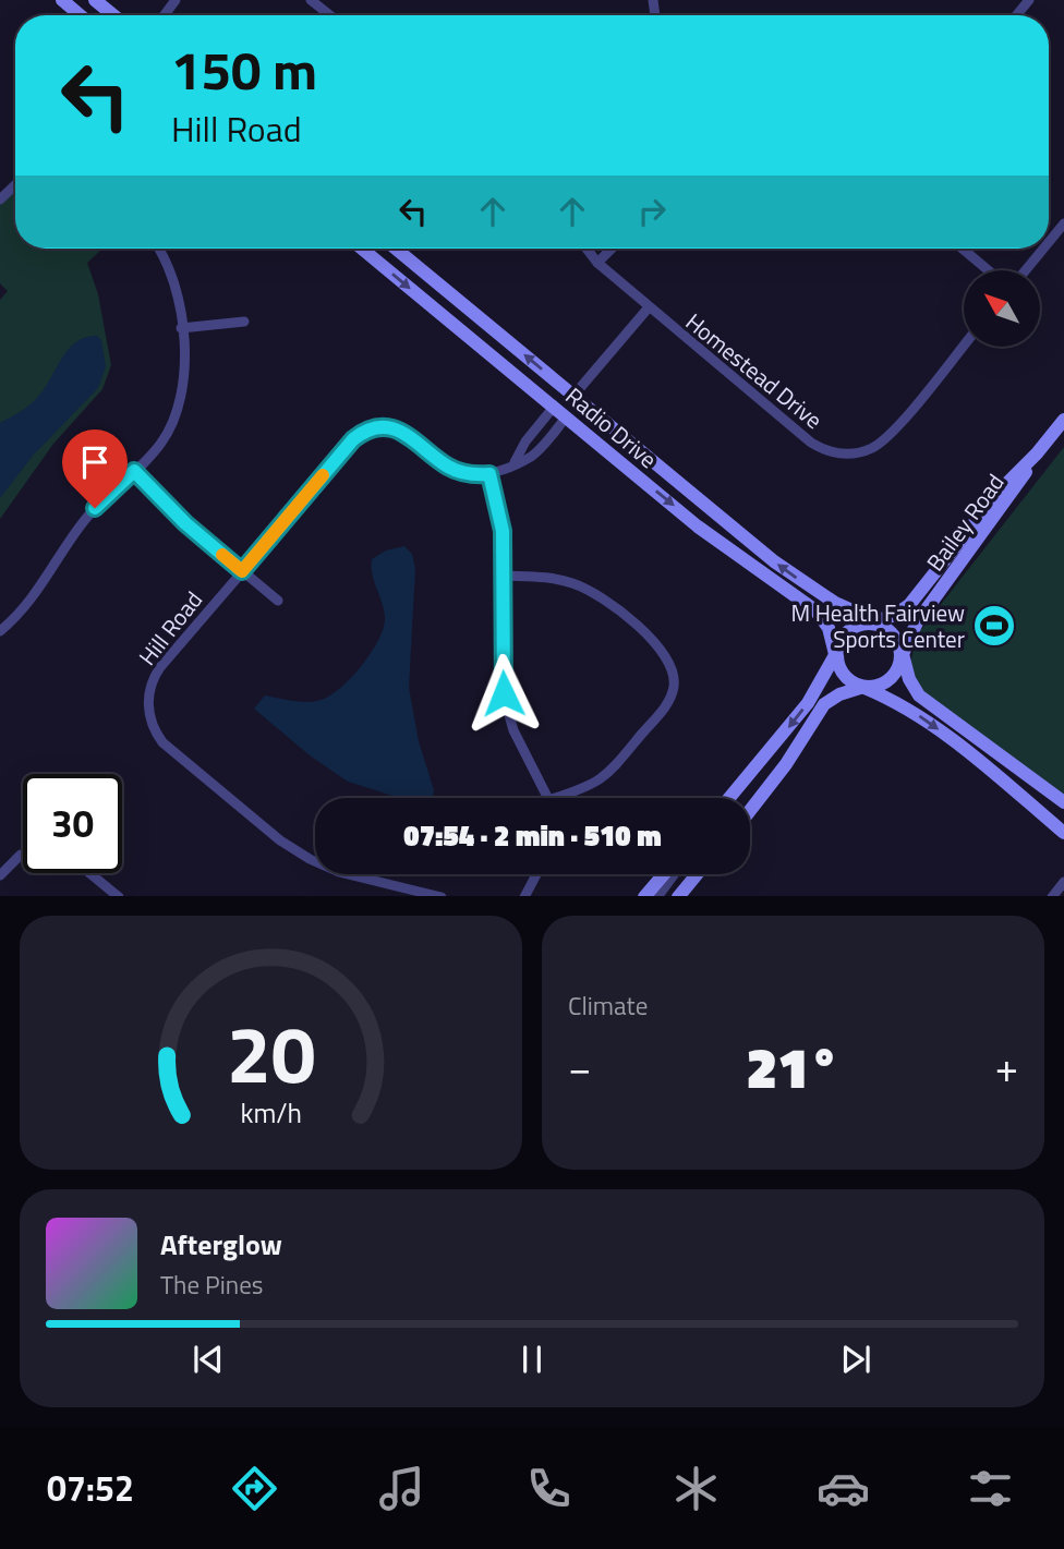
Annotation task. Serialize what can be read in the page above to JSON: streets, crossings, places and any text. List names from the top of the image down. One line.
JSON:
{"streets":{"main road":["Radio Drive","Bailey Road"],"street":["Homestead Drive","Hill Road"]},"crossings":[["Radio Drive","Bailey Road"]],"places":{"sports":["M Health Fairview Sports Center"]},"north":"top left","page":{"turn":["150 m","Hill Road"],"limit":"30","trip":"07:54 · 2 min · 510 m","tile":"Climate","heat":["−","21°","+"],"song":["Afterglow","The Pines"],"tabs":"07:52","gauge":["20","km/h"]}}
